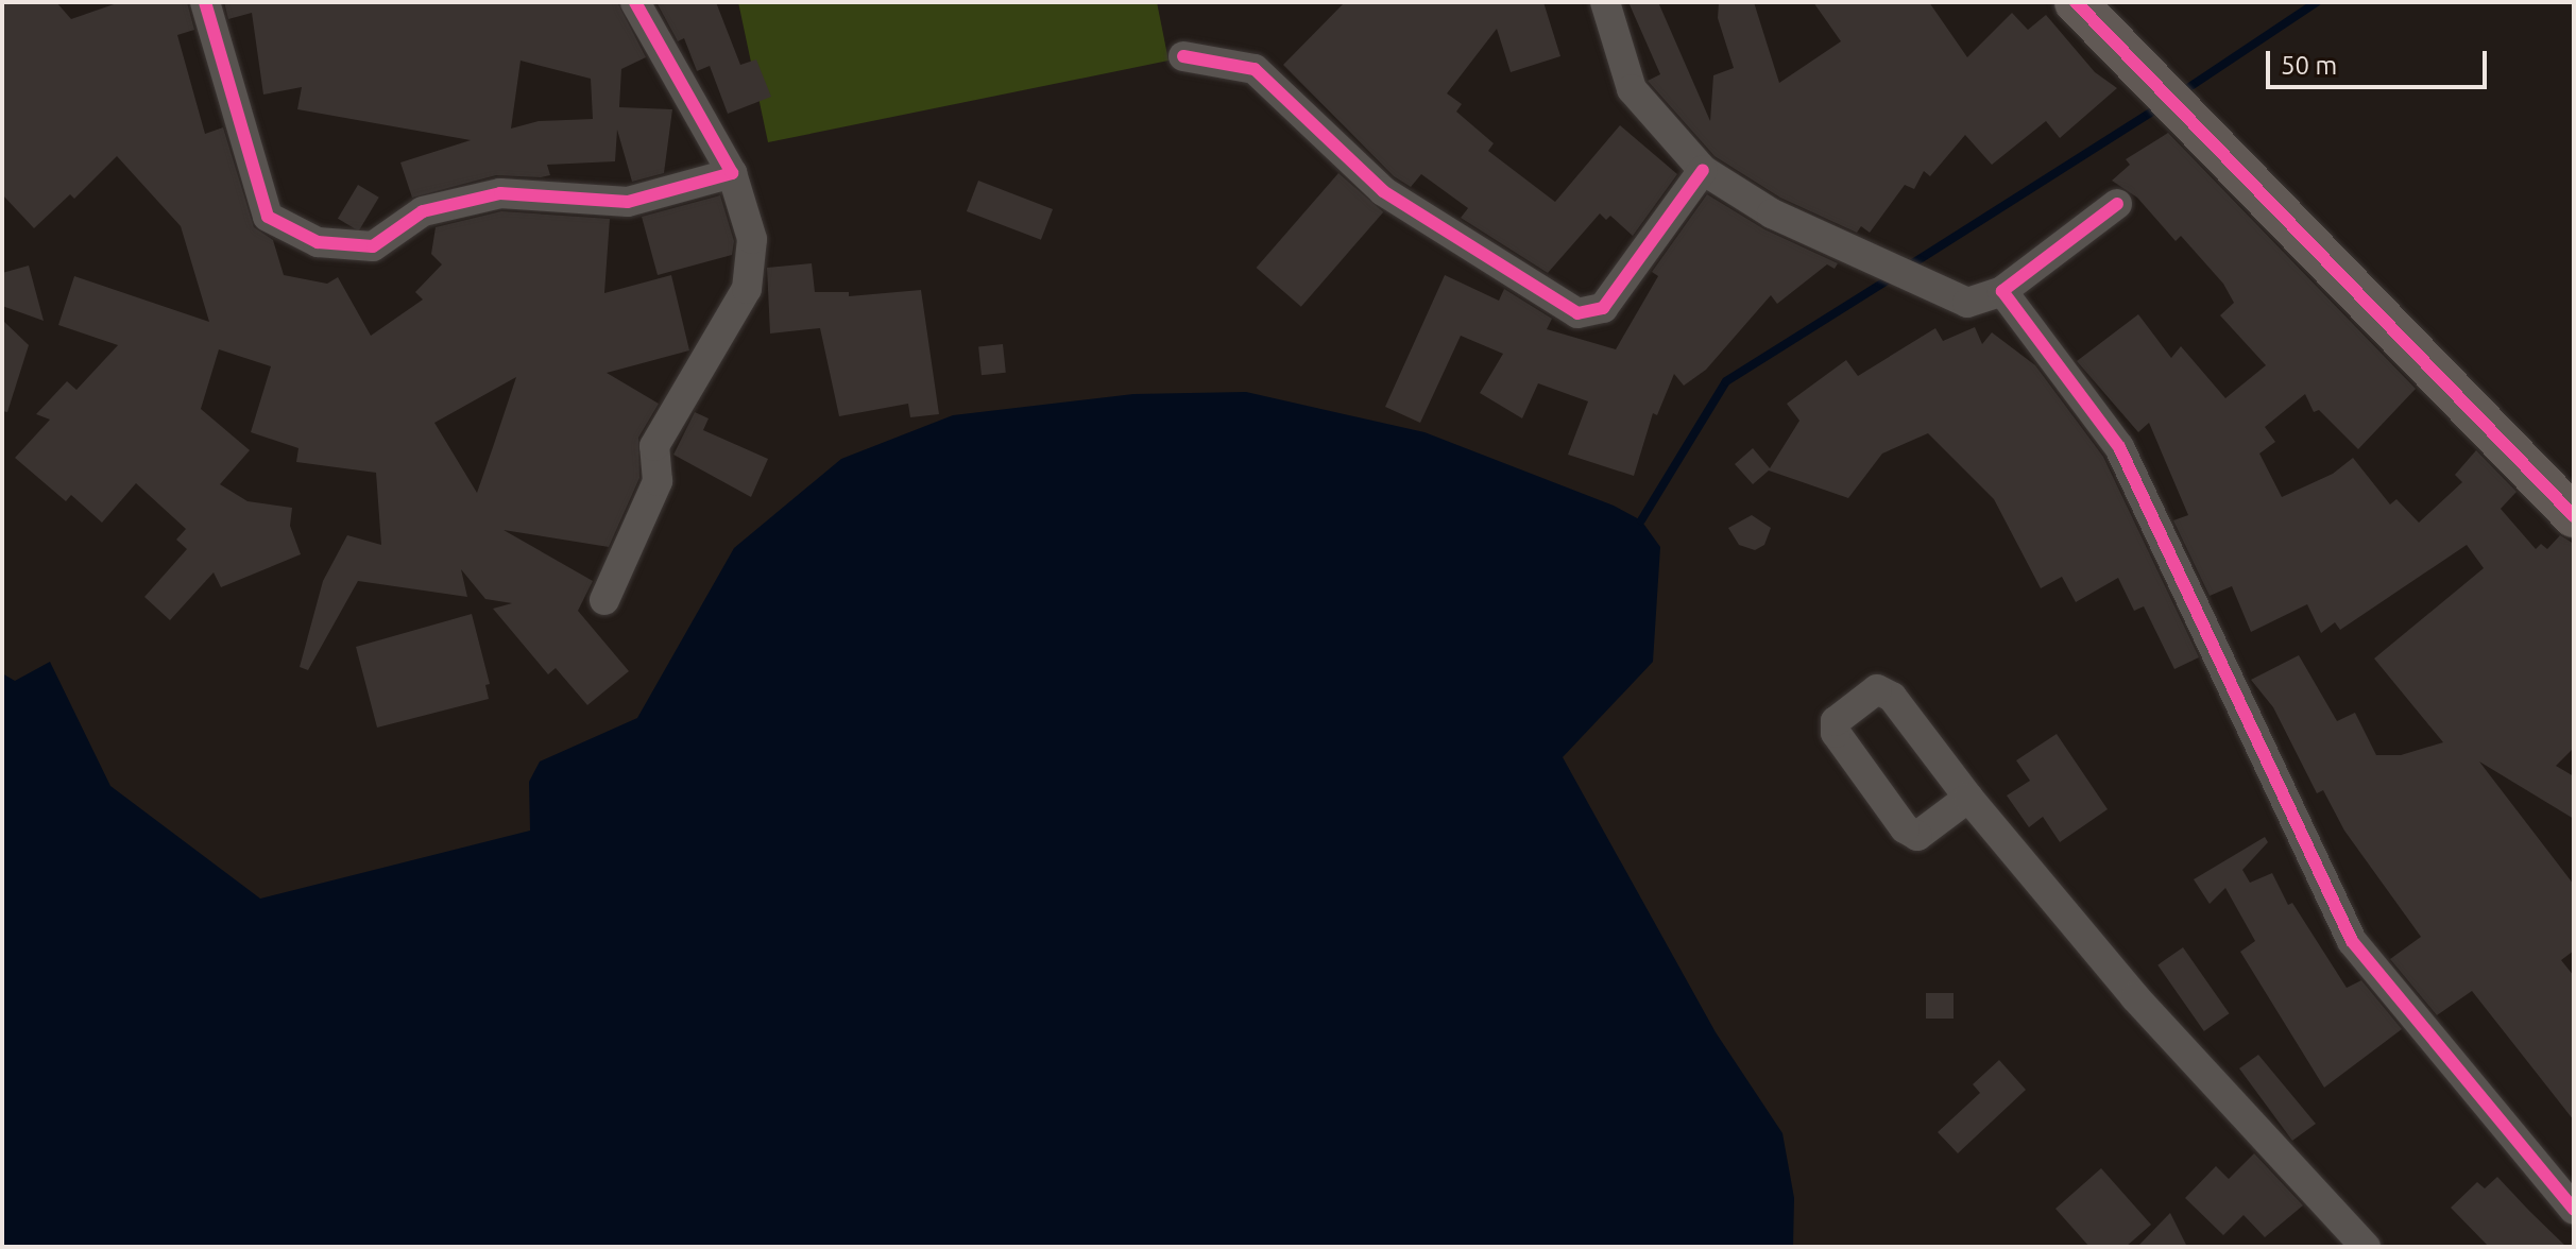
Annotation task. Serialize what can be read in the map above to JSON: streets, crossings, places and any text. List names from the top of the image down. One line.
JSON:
{"scale_bar":"50 m"}
